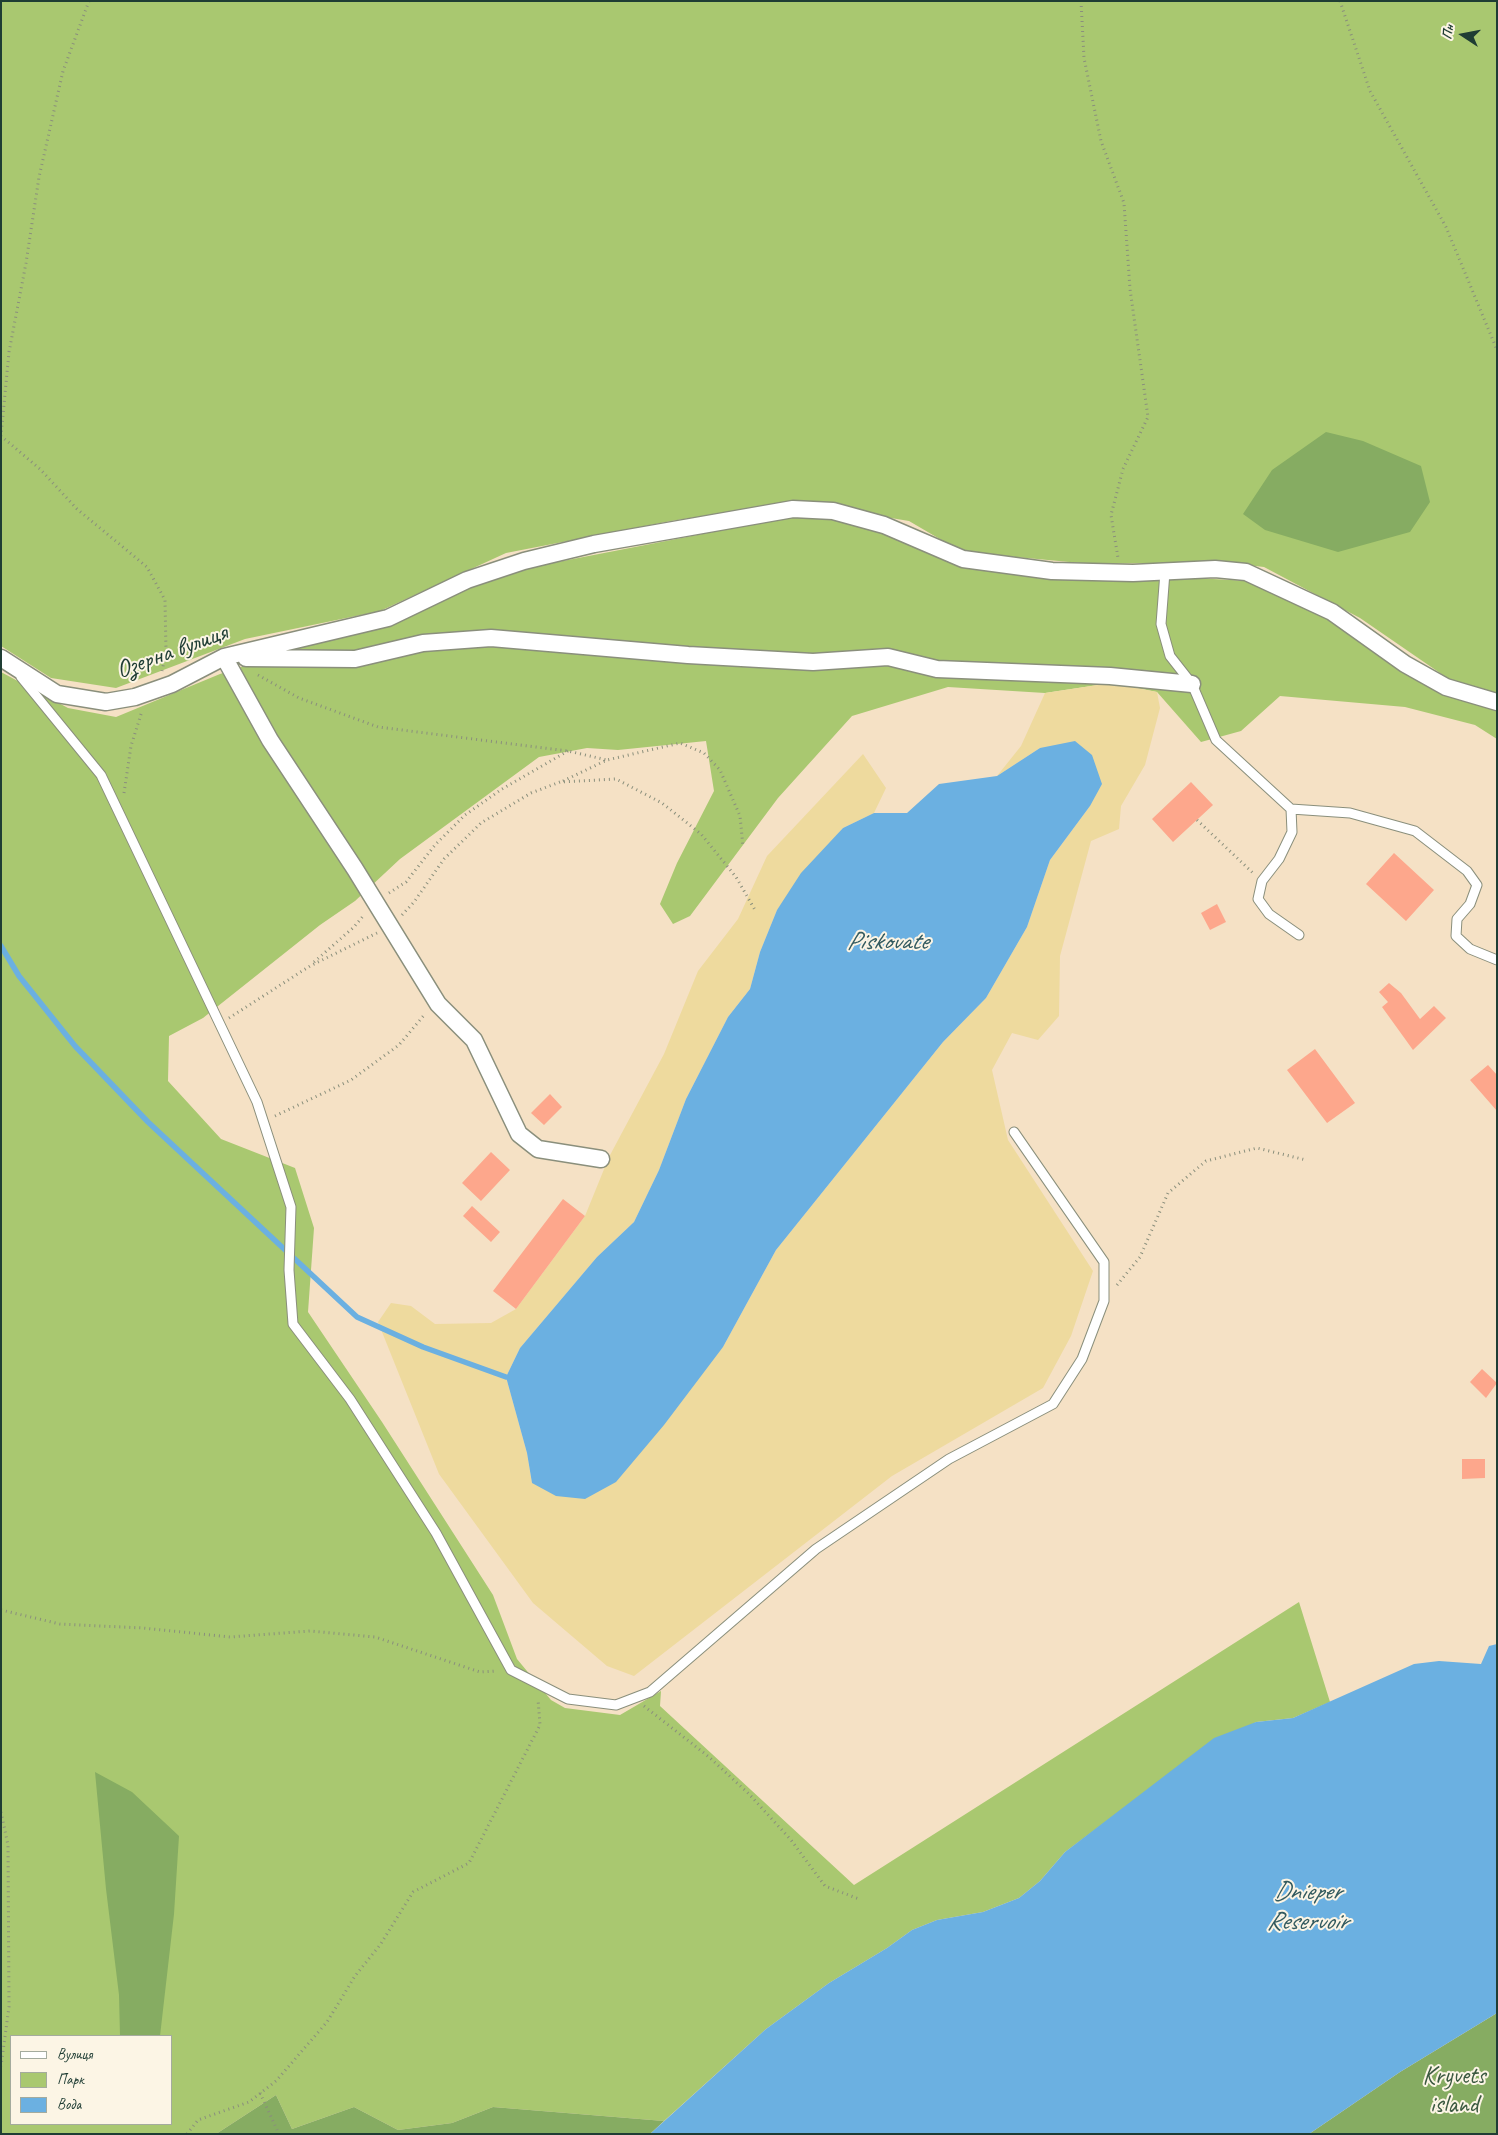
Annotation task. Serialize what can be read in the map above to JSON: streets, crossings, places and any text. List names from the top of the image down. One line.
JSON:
{"streets":{"street":["Озерна вулиця"]},"water":["Piskovate","Dnieper Reservoir"],"parks":["Kryvets island"],"legend":["Вулиця","Парк","Вода"],"north":"left"}
